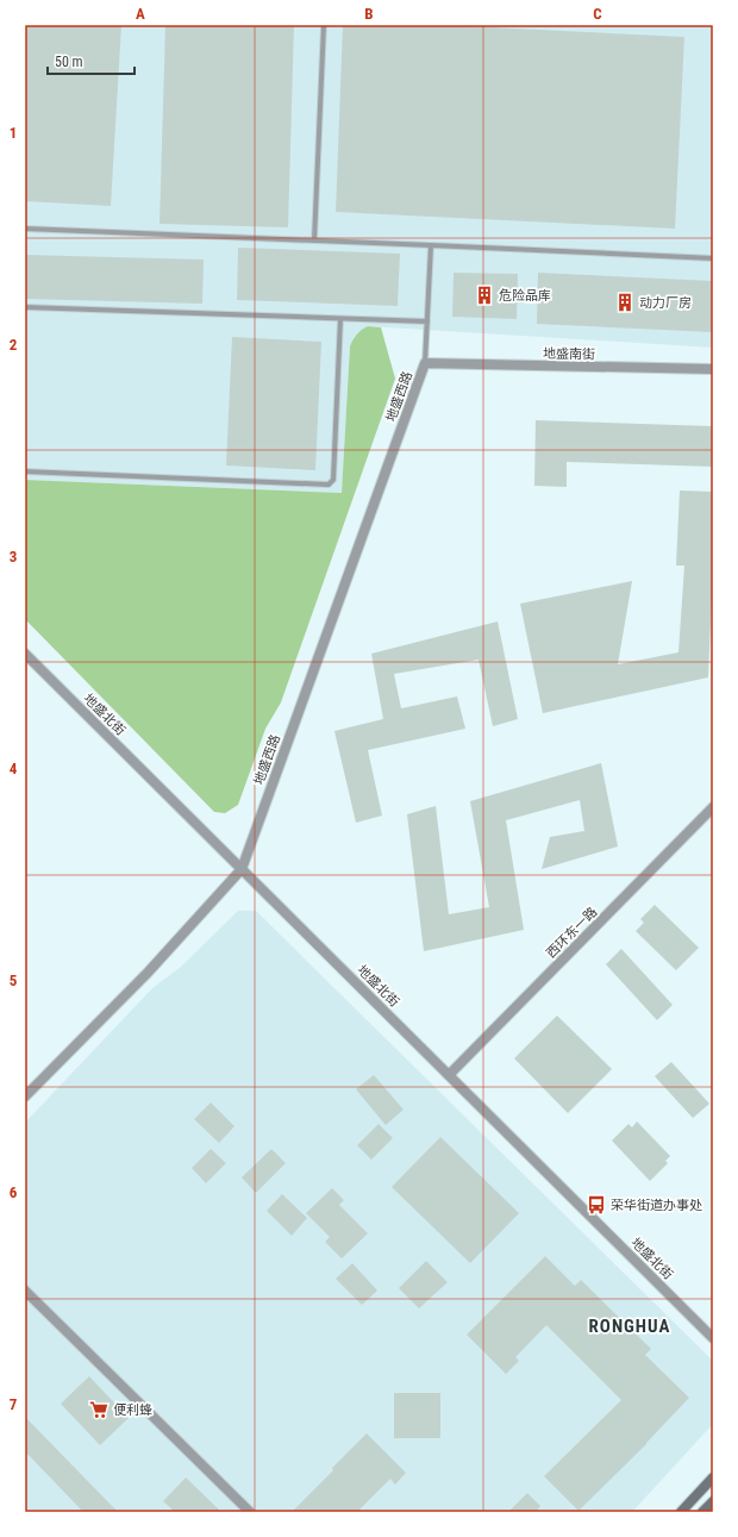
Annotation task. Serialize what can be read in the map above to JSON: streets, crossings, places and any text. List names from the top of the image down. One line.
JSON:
{"streets":{"street":["地盛南街","地盛西路","地盛北街","西环东一路"]},"crossings":[["地盛南街","地盛西路"],["地盛西路","地盛北街"],["地盛北街","西环东一路"]],"districts":["RONGHUA"],"places":{"building":["危险品库","动力厂房"],"bus stop":["荣华街道办事处"],"supermarket":["便利蜂"]},"scale_bar":"50 m","grid":{"columns":["A","B","C"],"rows":["1","2","3","4","5","6","7"]}}
